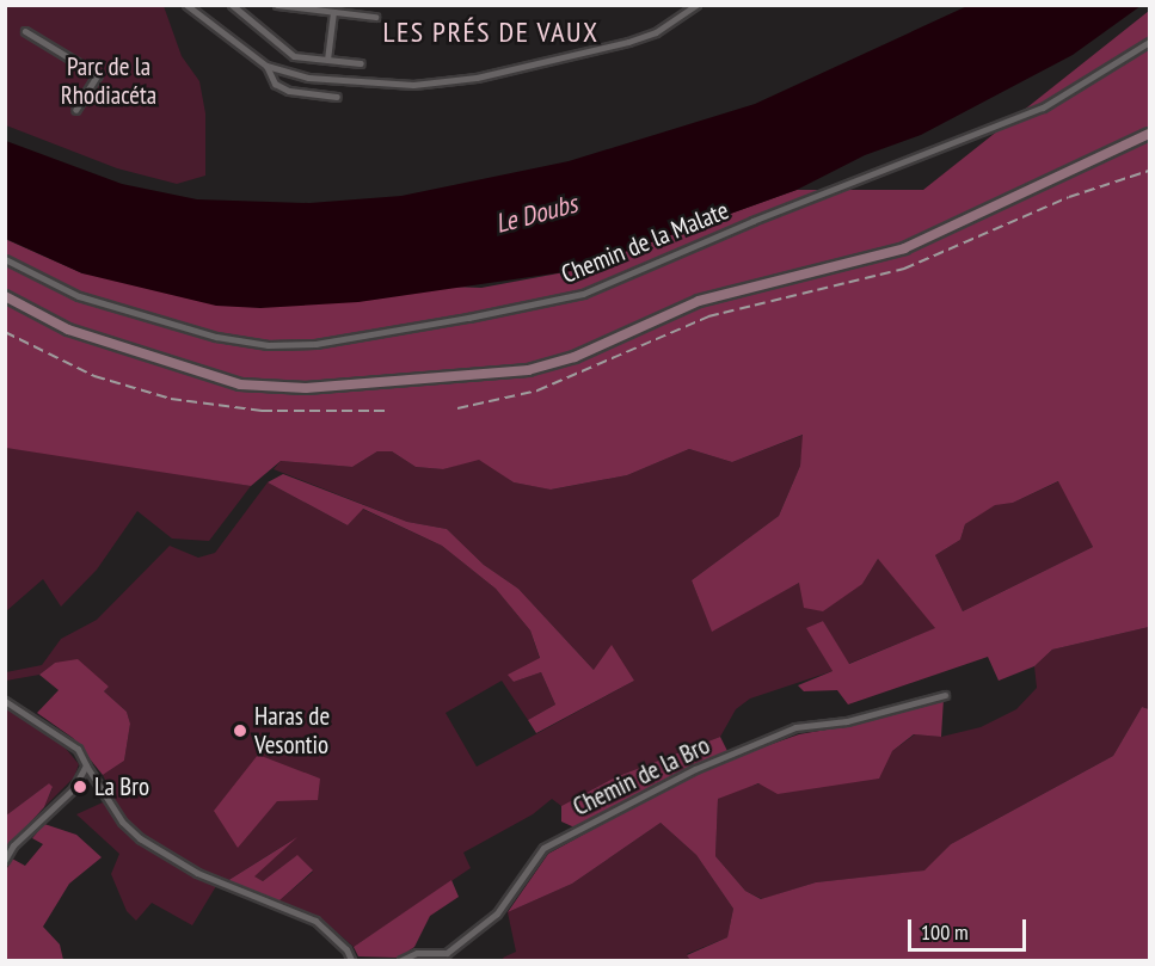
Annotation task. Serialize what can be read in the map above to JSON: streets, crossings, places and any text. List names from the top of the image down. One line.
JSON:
{"streets":{"street":["Chemin de la Malate","Chemin de la Bro"]},"districts":["LES PRÉS DE VAUX"],"water":["Le Doubs"],"parks":["Parc de la Rhodiacéta"],"places":["Haras de Vesontio","La Bro"],"scale_bar":"100 m"}
